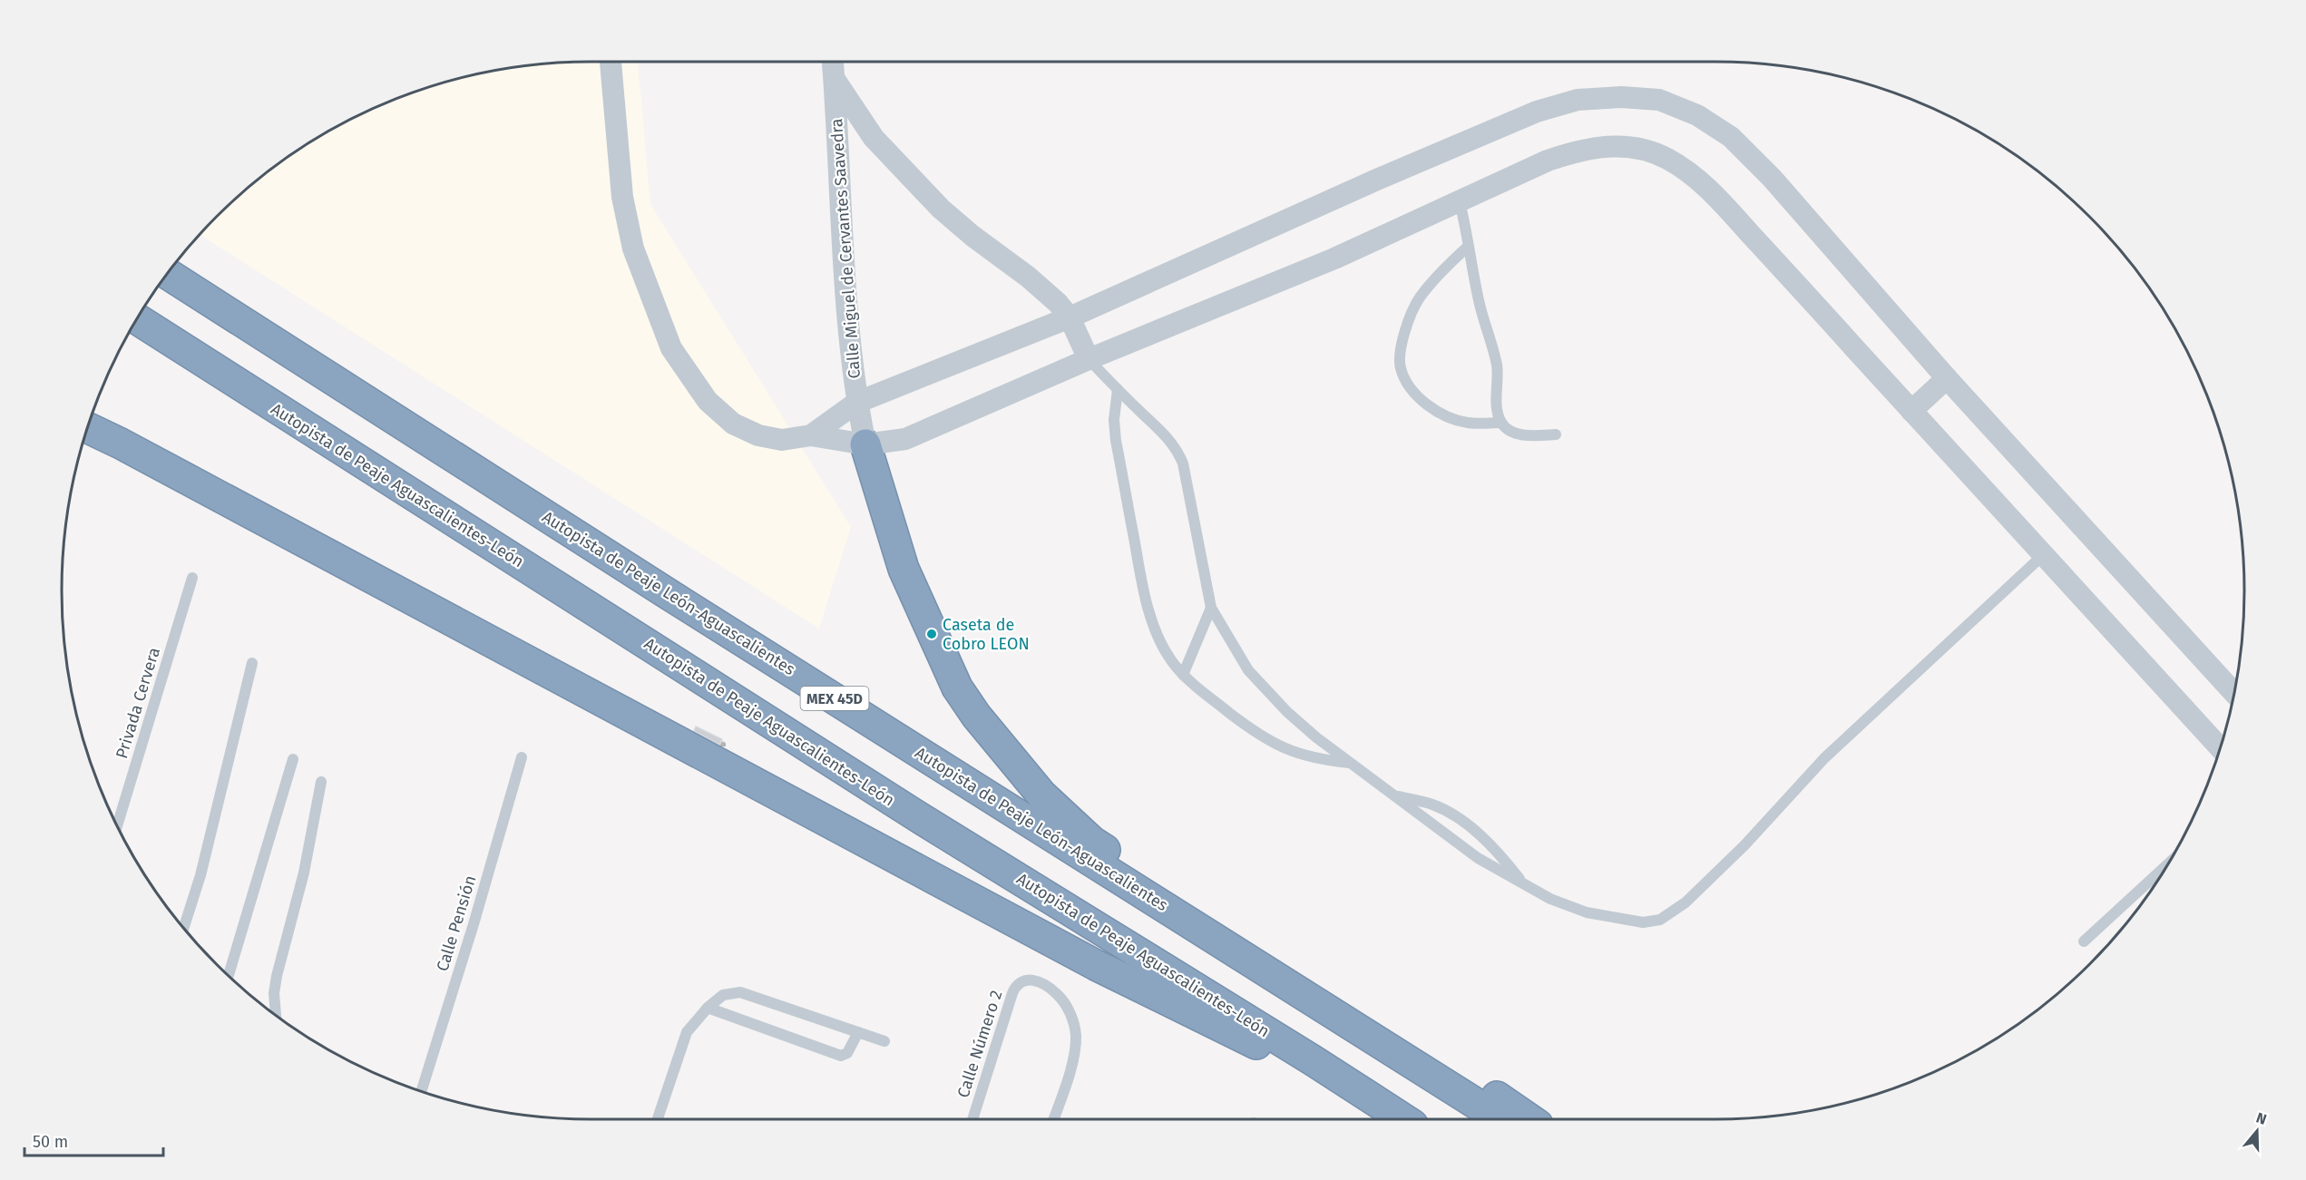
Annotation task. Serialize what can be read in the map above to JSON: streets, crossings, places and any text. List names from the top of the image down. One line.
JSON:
{"streets":{"highway":["Autopista de Peaje Aguascalientes-León","Autopista de Peaje León-Aguascalientes","MEX 45D"],"street":["Calle Miguel de Cervantes Saavedra"],"lane":["Privada Cervera","Calle Pensión","Calle Número 2"]},"places":["Caseta de Cobro LEON"],"scale_bar":"50 m","north":"top"}
